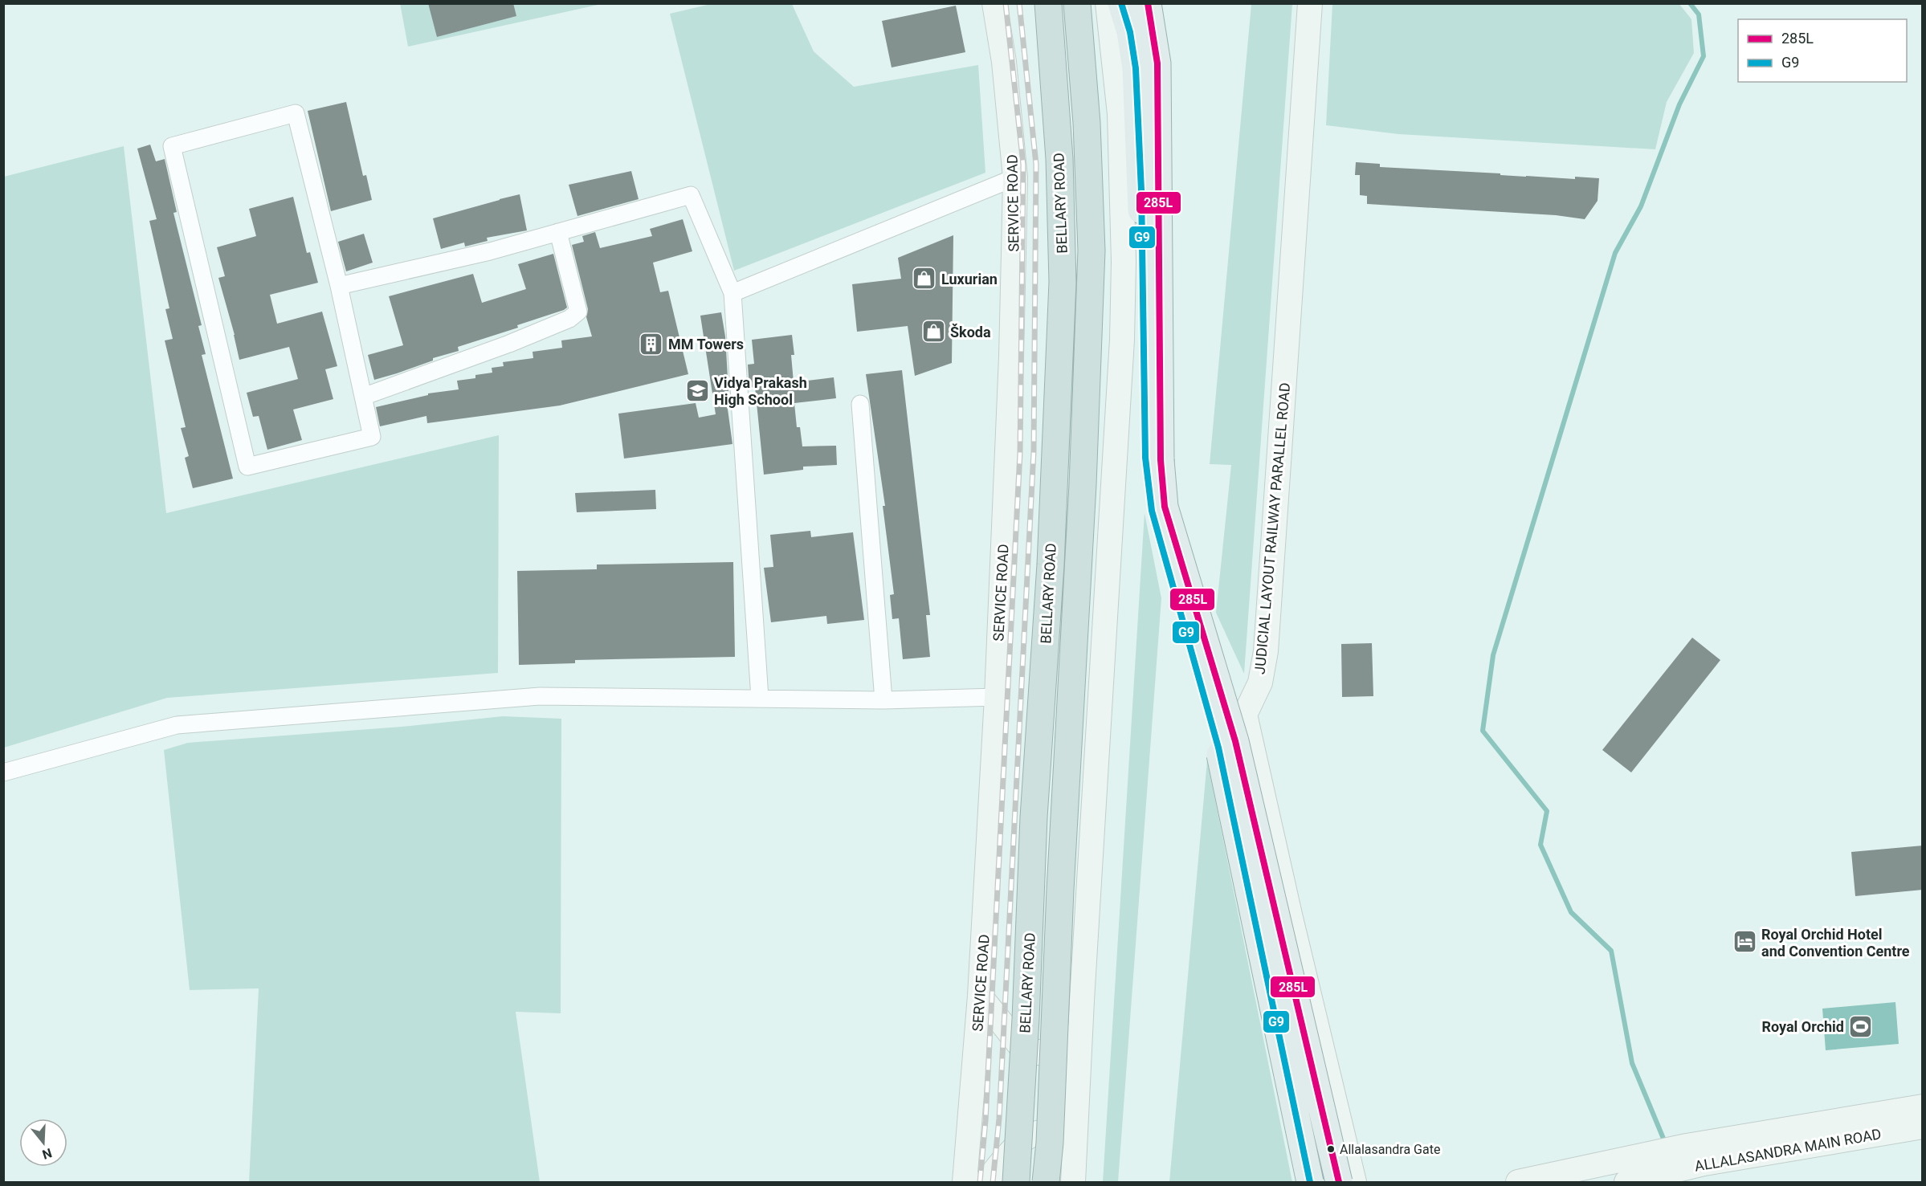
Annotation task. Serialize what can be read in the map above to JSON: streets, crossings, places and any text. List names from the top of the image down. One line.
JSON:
{"streets":{"highway":["BELLARY ROAD"],"main road":["SERVICE ROAD","JUDICIAL LAYOUT RAILWAY PARALLEL ROAD","ALLALASANDRA MAIN ROAD"]},"places":{"shop":["Luxurian","Škoda"],"building":["MM Towers"],"school or university":["Vidya Prakash High School"],"hotel":["Royal Orchid Hotel and Convention Centre"],"sports":["Royal Orchid"],"other":["Allalasandra Gate"]},"lines":["transit line 285L","transit line G9"],"legend":["285L","G9"],"north":"bottom"}
